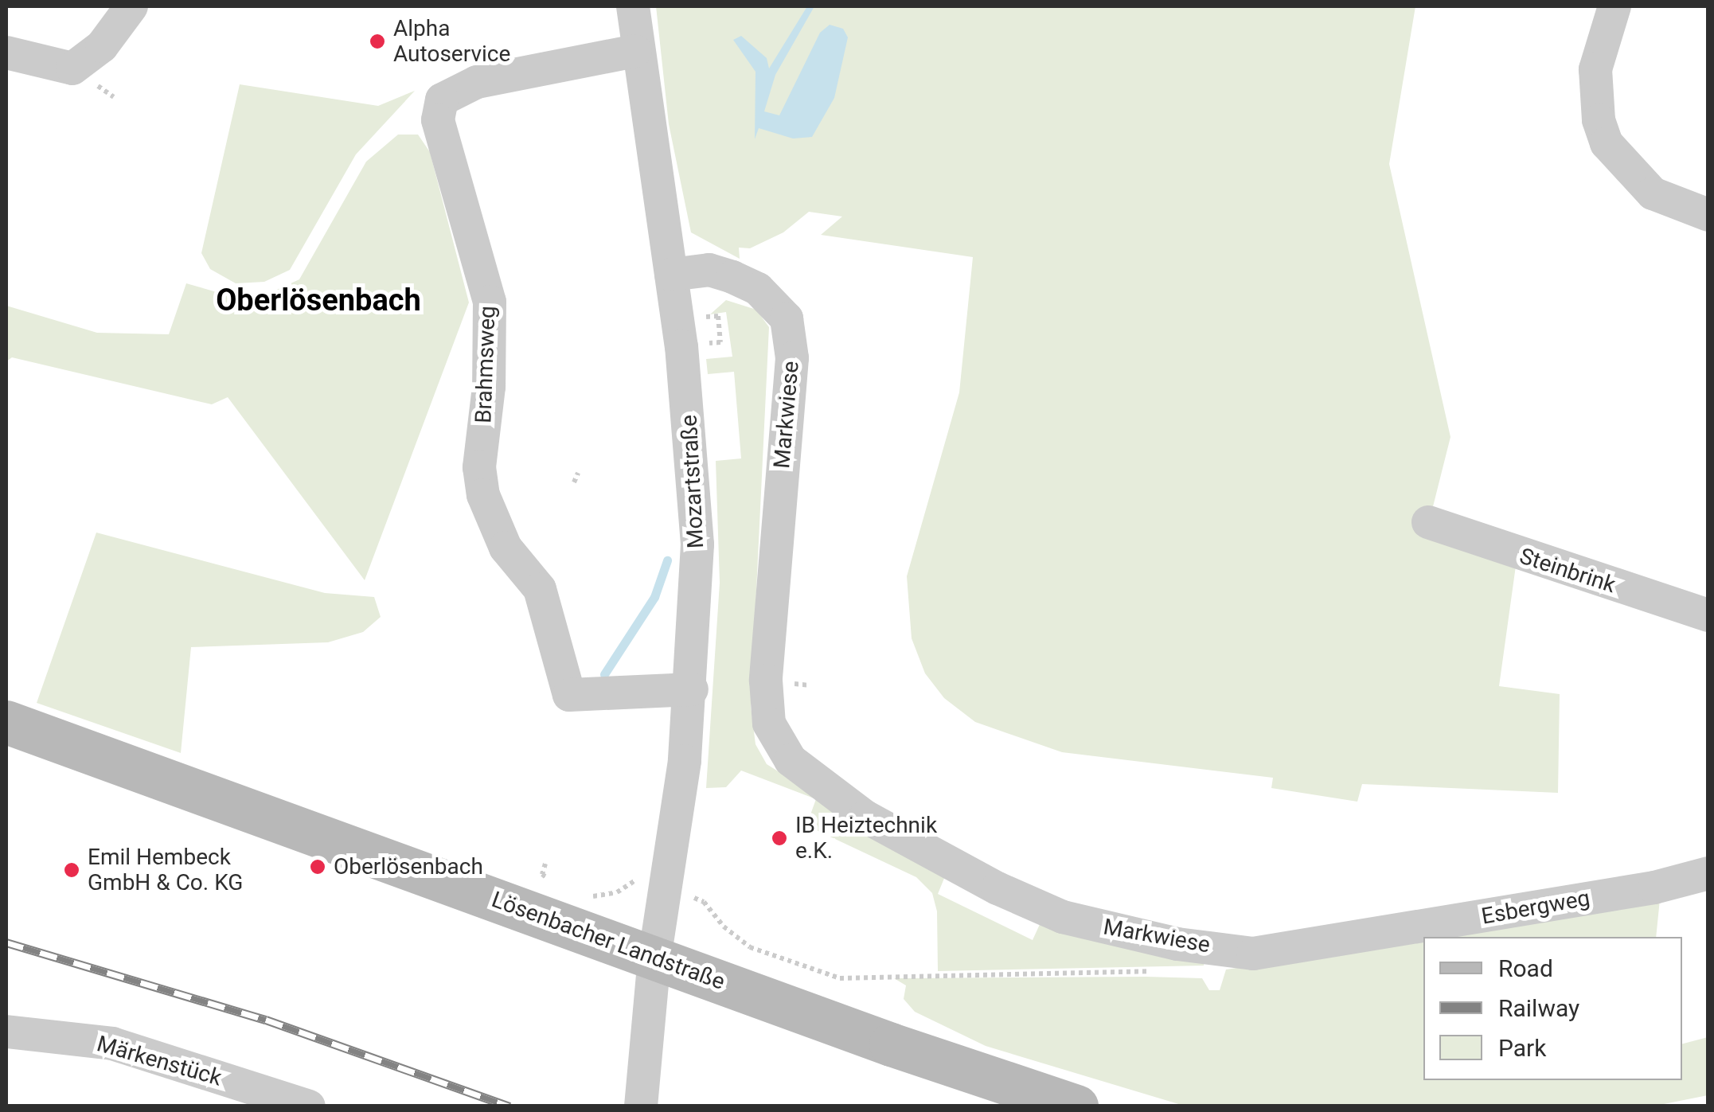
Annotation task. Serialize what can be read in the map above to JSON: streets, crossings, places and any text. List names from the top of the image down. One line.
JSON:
{"streets":{"main road":["Lösenbacher Landstraße"],"street":["Brahmsweg","Markwiese","Mozartstraße","Steinbrink","Esbergweg","Märkenstück"]},"crossings":[["Brahmsweg","Mozartstraße"],["Markwiese","Mozartstraße"],["Markwiese","Esbergweg"],["Mozartstraße","Lösenbacher Landstraße"]],"districts":["Oberlösenbach"],"places":["Alpha Autoservice","IB Heiztechnik e.K.","Oberlösenbach","Emil Hembeck GmbH & Co. KG"],"legend":["Road","Railway","Park"]}
